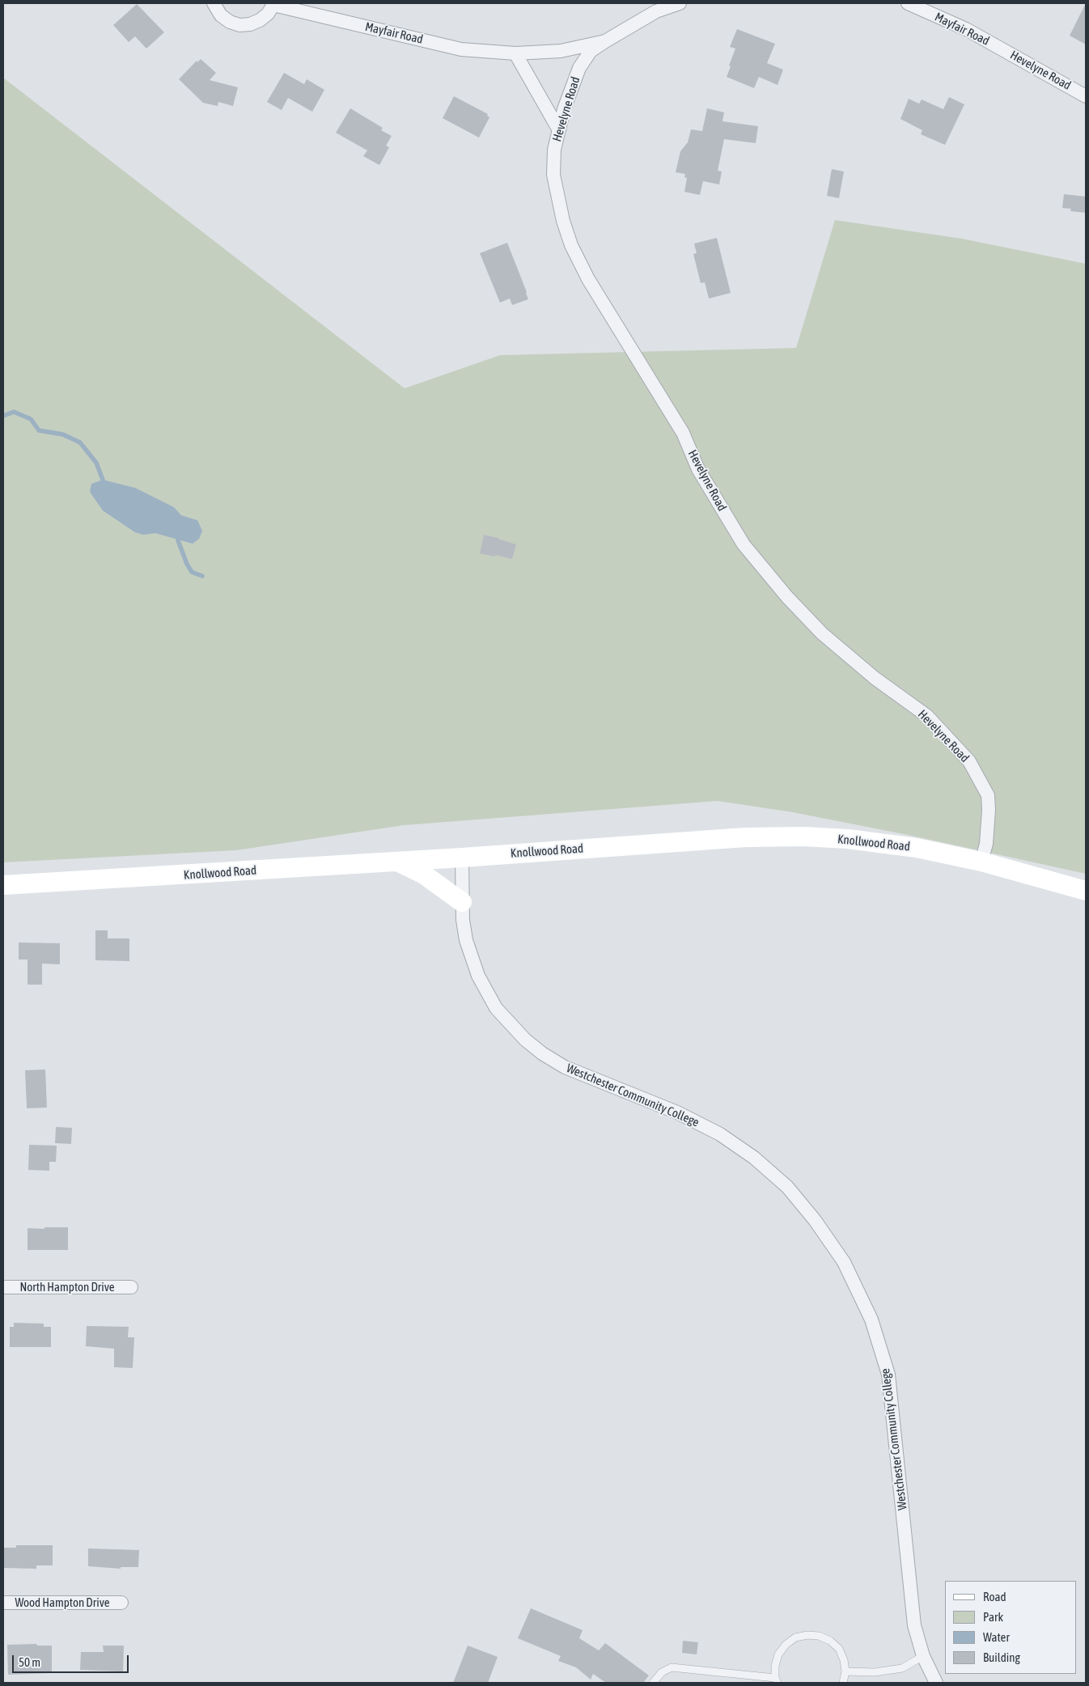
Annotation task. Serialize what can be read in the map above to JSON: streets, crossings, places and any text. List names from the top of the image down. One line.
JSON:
{"streets":{"main road":["Knollwood Road"],"street":["Mayfair Road","Hevelyne Road","Westchester Community College","North Hampton Drive","Wood Hampton Drive"]},"crossings":[["Mayfair Road","Hevelyne Road"],["Hevelyne Road","Knollwood Road"],["Knollwood Road","Westchester Community College"]],"legend":["Road","Park","Water","Building"],"scale_bar":"50 m"}
